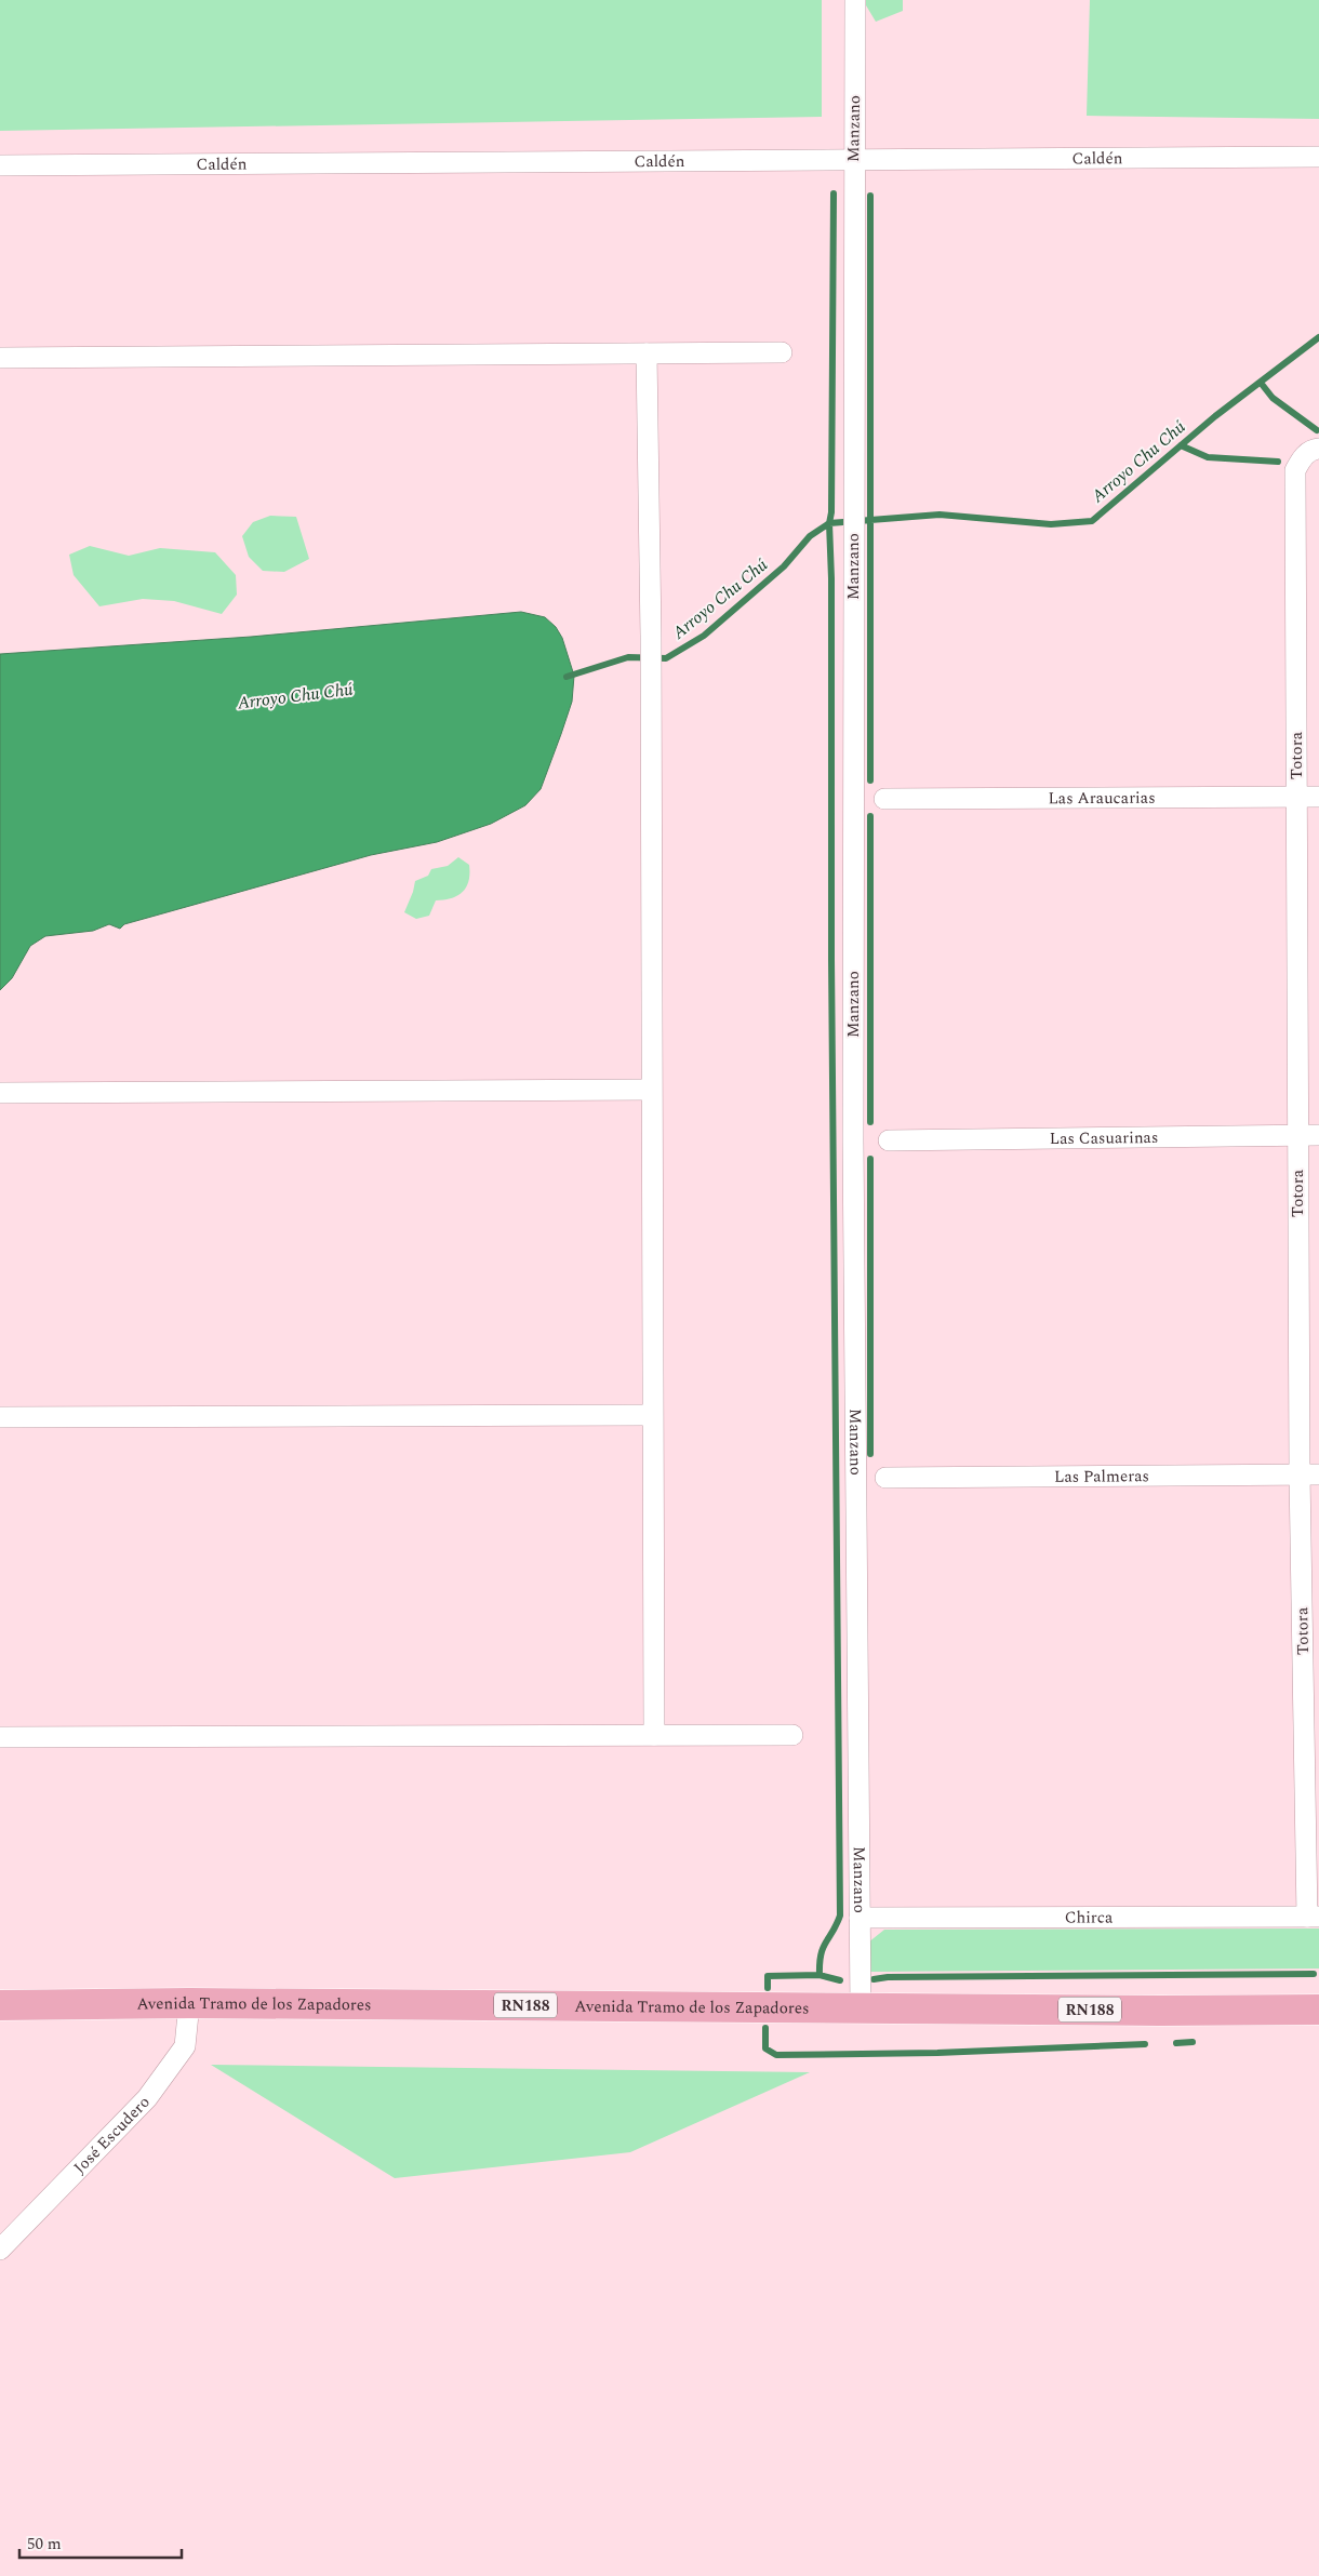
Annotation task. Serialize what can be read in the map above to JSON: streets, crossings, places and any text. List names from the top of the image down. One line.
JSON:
{"streets":{"highway":["Avenida Tramo de los Zapadores","RN188"],"street":["Manzano","Caldén","Totora","Las Araucarias","Las Casuarinas","Las Palmeras","Chirca","José Escudero"]},"crossings":[["Manzano","Caldén"],["Manzano","Chirca"],["Manzano","Avenida Tramo de los Zapadores"],["Totora","Las Araucarias"],["Totora","Las Casuarinas"],["Totora","Las Palmeras"],["Totora","Chirca"],["Avenida Tramo de los Zapadores","José Escudero"]],"water":["Arroyo Chu Chú"],"scale_bar":"50 m"}
